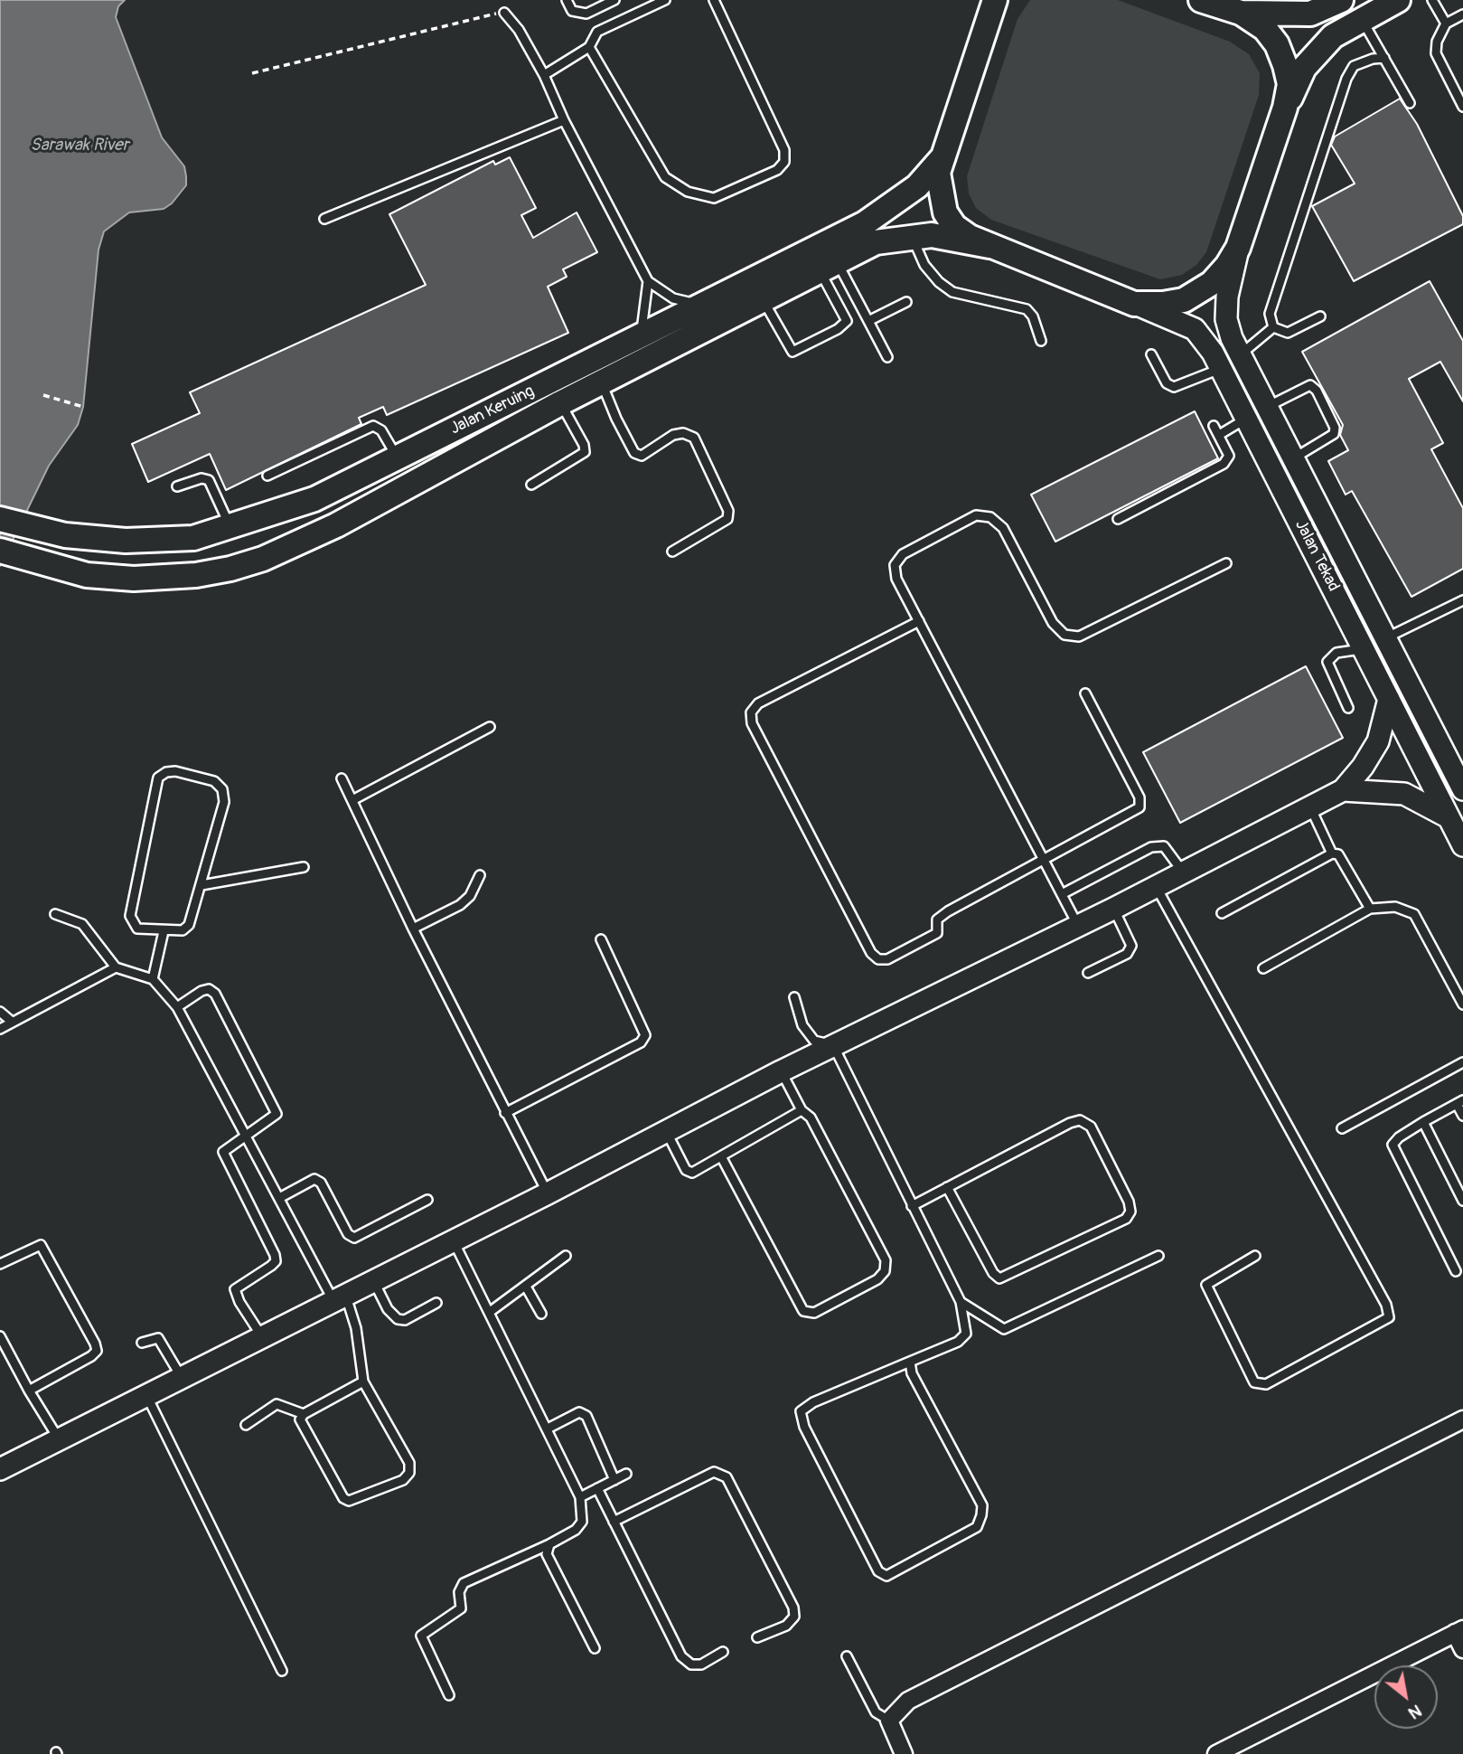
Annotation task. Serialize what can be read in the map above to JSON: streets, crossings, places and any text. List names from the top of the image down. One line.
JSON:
{"streets":{"main road":["Jalan Keruing"],"street":["Jalan Tekad"]},"water":["Sarawak River"],"north":"bottom right"}
